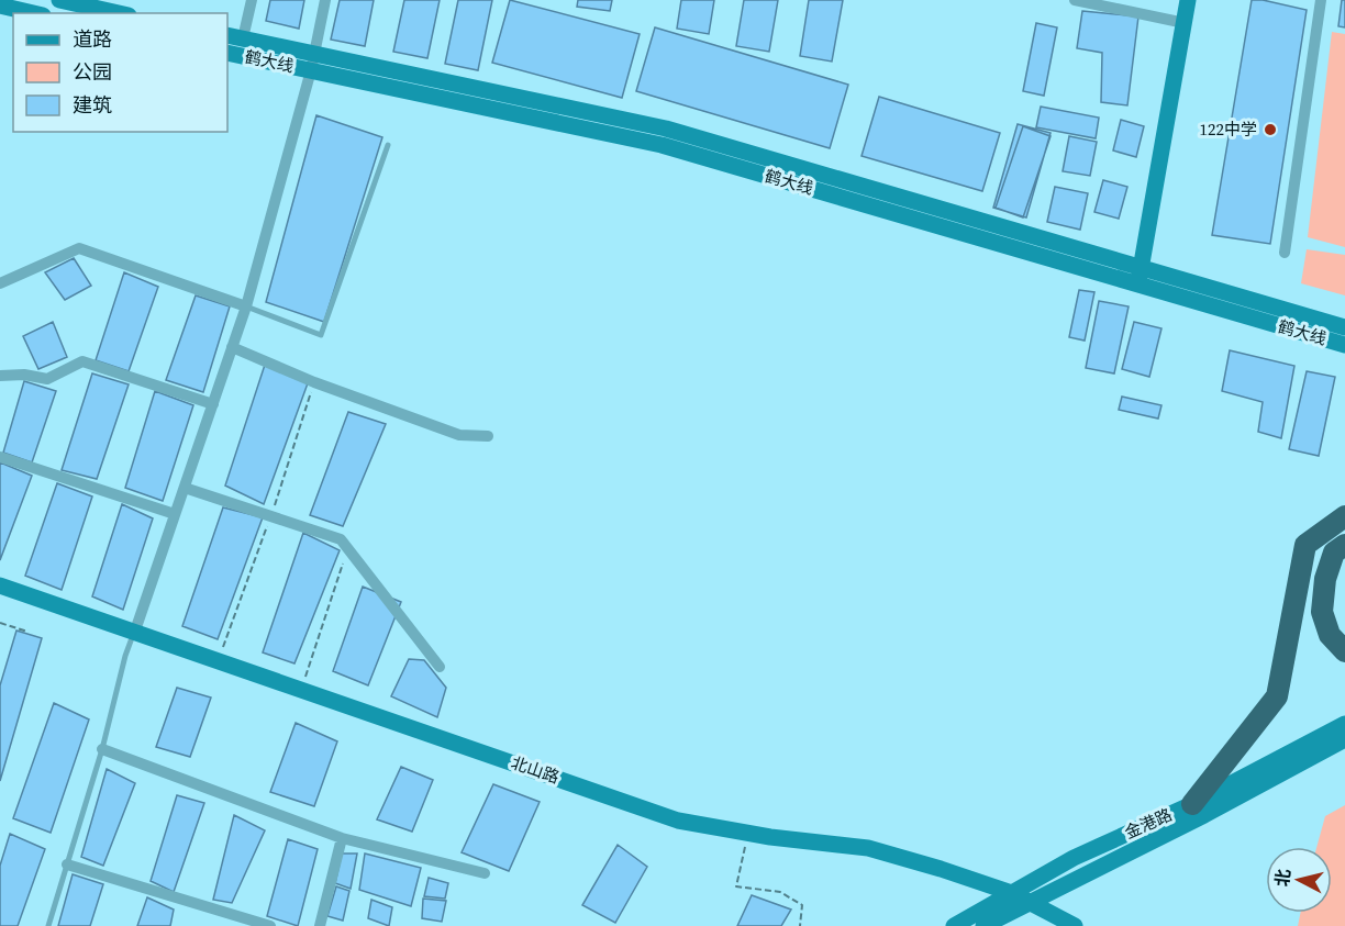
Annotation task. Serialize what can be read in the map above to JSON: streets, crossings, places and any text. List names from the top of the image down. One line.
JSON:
{"streets":{"main road":["鹤大线","北山路","金港路"]},"places":["122中学"],"legend":["道路","公园","建筑"],"north":"left"}
